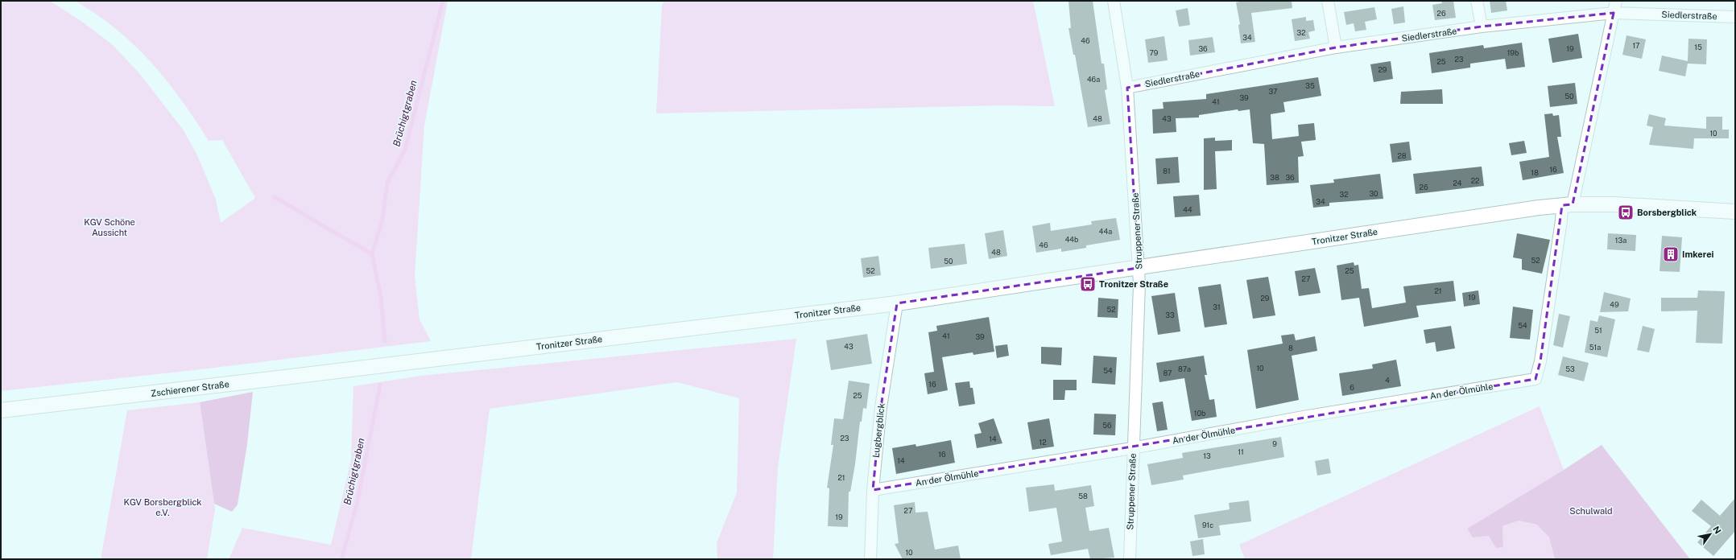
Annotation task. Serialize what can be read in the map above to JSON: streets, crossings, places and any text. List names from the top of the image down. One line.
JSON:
{"streets":{"street":["Siedlerstraße","Struppener Straße","Tronitzer Straße","Zschierener Straße","An der Ölmühle","Lugbergblick"]},"crossings":[["Siedlerstraße","Struppener Straße"],["Struppener Straße","Tronitzer Straße"],["Struppener Straße","An der Ölmühle"],["Tronitzer Straße","Zschierener Straße"],["Tronitzer Straße","An der Ölmühle"],["Tronitzer Straße","Lugbergblick"],["An der Ölmühle","Lugbergblick"]],"water":["Brüchigtgraben"],"parks":["KGV Schöne Aussicht","KGV Borsbergblick e.V.","Schulwald"],"places":{"bus stop":["Borsbergblick","Tronitzer Straße"],"building":["Imkerei"]},"house_numbers":["26","32","34","46","17","15","36","19","79","19b","23","25","29","46a","35","37","50","39","41","48","43","10","28","16","81","18","38","36","22","24","26","30","32","34","44","44a","44b","13a","46","48","52","50","52","25","27","21","19","29","49","31","52","33","54","51","41","39","43","51a","8","10","87a","53","54","87","4","16","6","25","10b","56","23","14","12","9","11","16","13","14","21","58","27","19","91c","10"],"north":"top right"}
